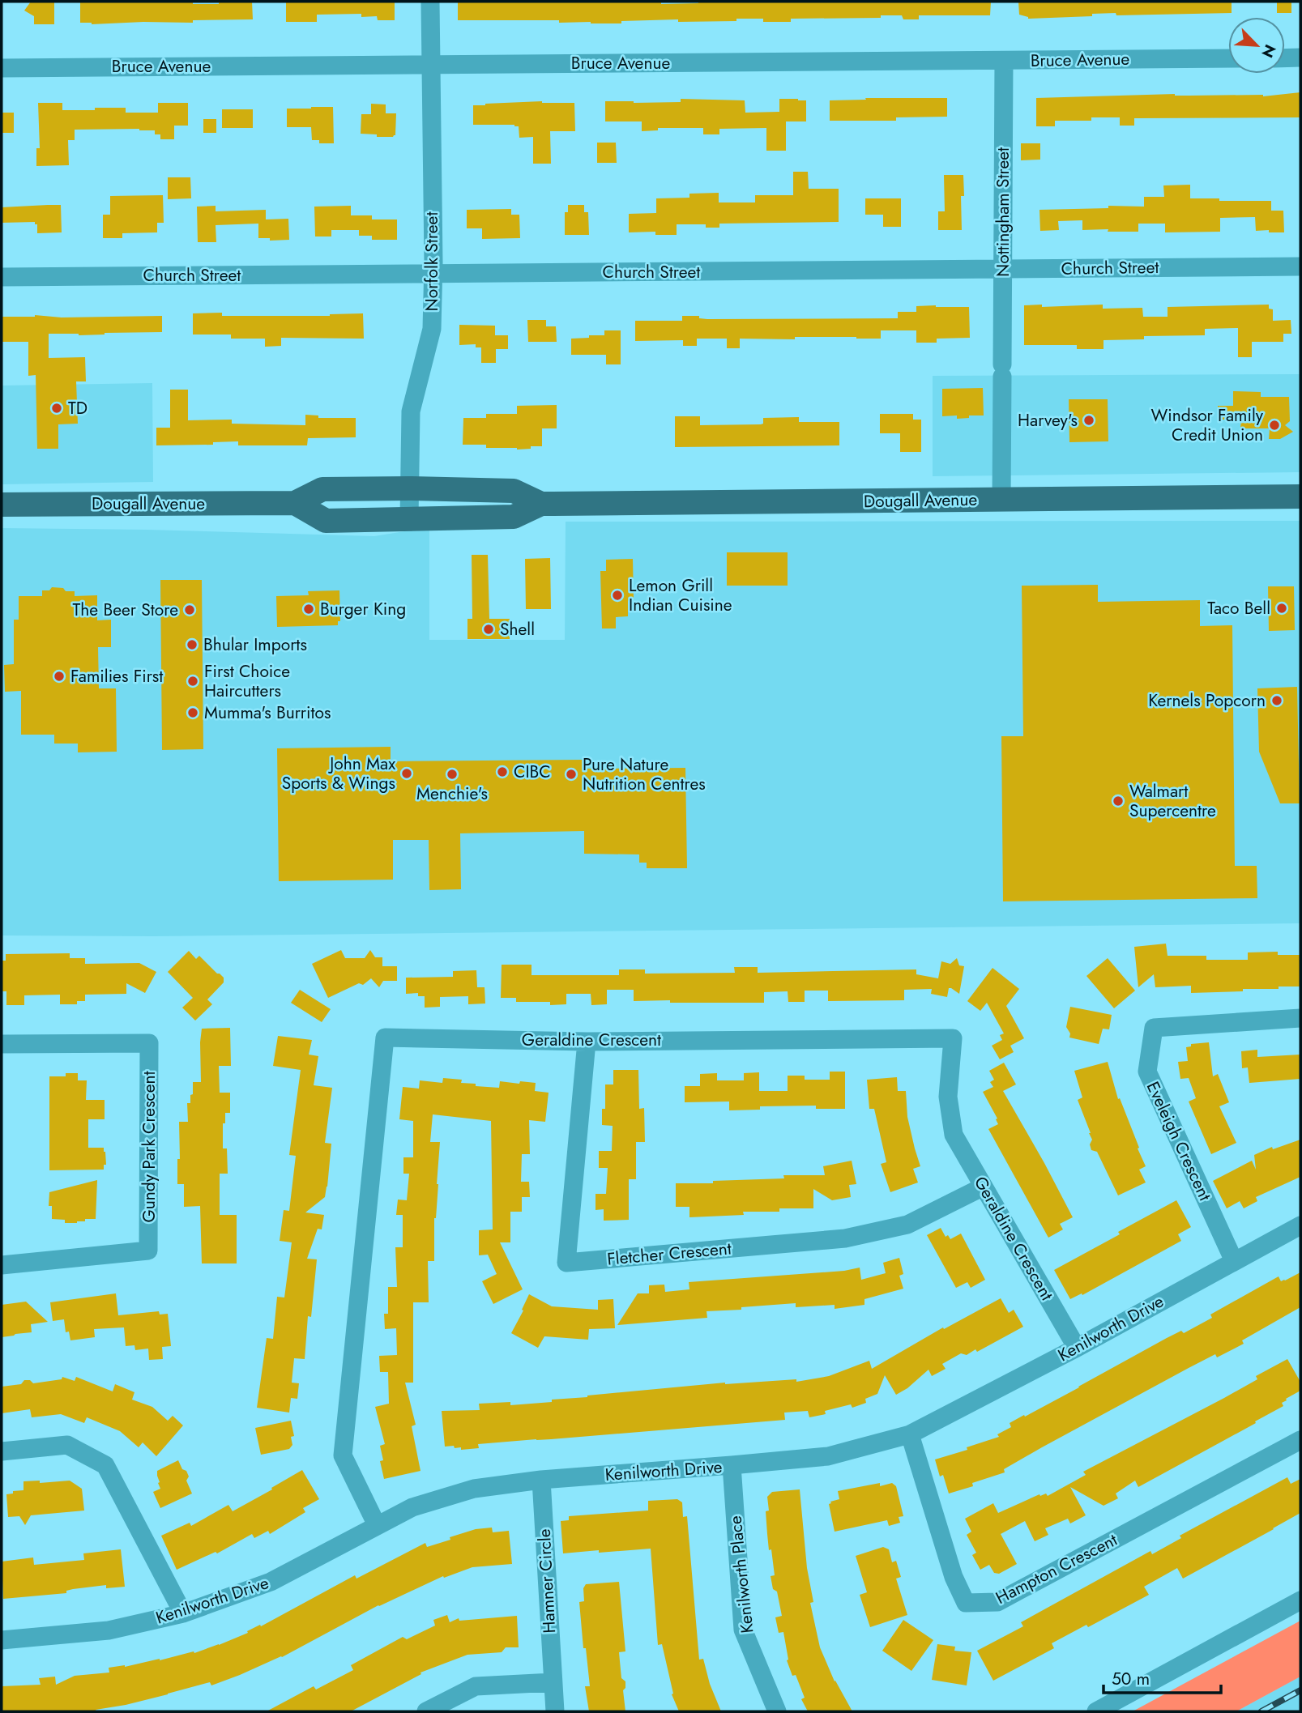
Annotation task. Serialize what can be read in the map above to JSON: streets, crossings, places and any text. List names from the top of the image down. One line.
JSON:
{"streets":{"main road":["Dougall Avenue"],"street":["Bruce Avenue","Nottingham Street","Norfolk Street","Church Street","Geraldine Crescent","Eveleigh Crescent","Gundy Park Crescent","Fletcher Crescent","Kenilworth Drive","Hampton Crescent","Kenilworth Place","Hamner Circle"]},"crossings":[["Bruce Avenue","Nottingham Street"],["Bruce Avenue","Norfolk Street"],["Nottingham Street","Church Street"],["Nottingham Street","Dougall Avenue"],["Norfolk Street","Church Street"],["Norfolk Street","Dougall Avenue"],["Geraldine Crescent","Fletcher Crescent"],["Geraldine Crescent","Kenilworth Drive"],["Eveleigh Crescent","Kenilworth Drive"],["Kenilworth Drive","Hampton Crescent"],["Kenilworth Drive","Kenilworth Place"],["Kenilworth Drive","Hamner Circle"]],"places":["TD","Harvey's","Windsor Family Credit Union","Lemon Grill Indian Cuisine","Taco Bell","Burger King","The Beer Store","Shell","Bhular Imports","Families First","First Choice Haircutters","Kernels Popcorn","Mumma's Burritos","CIBC","John Max Sports & Wings","Menchie's","Pure Nature Nutrition Centres","Walmart Supercentre"],"scale_bar":"50 m","north":"bottom right"}
